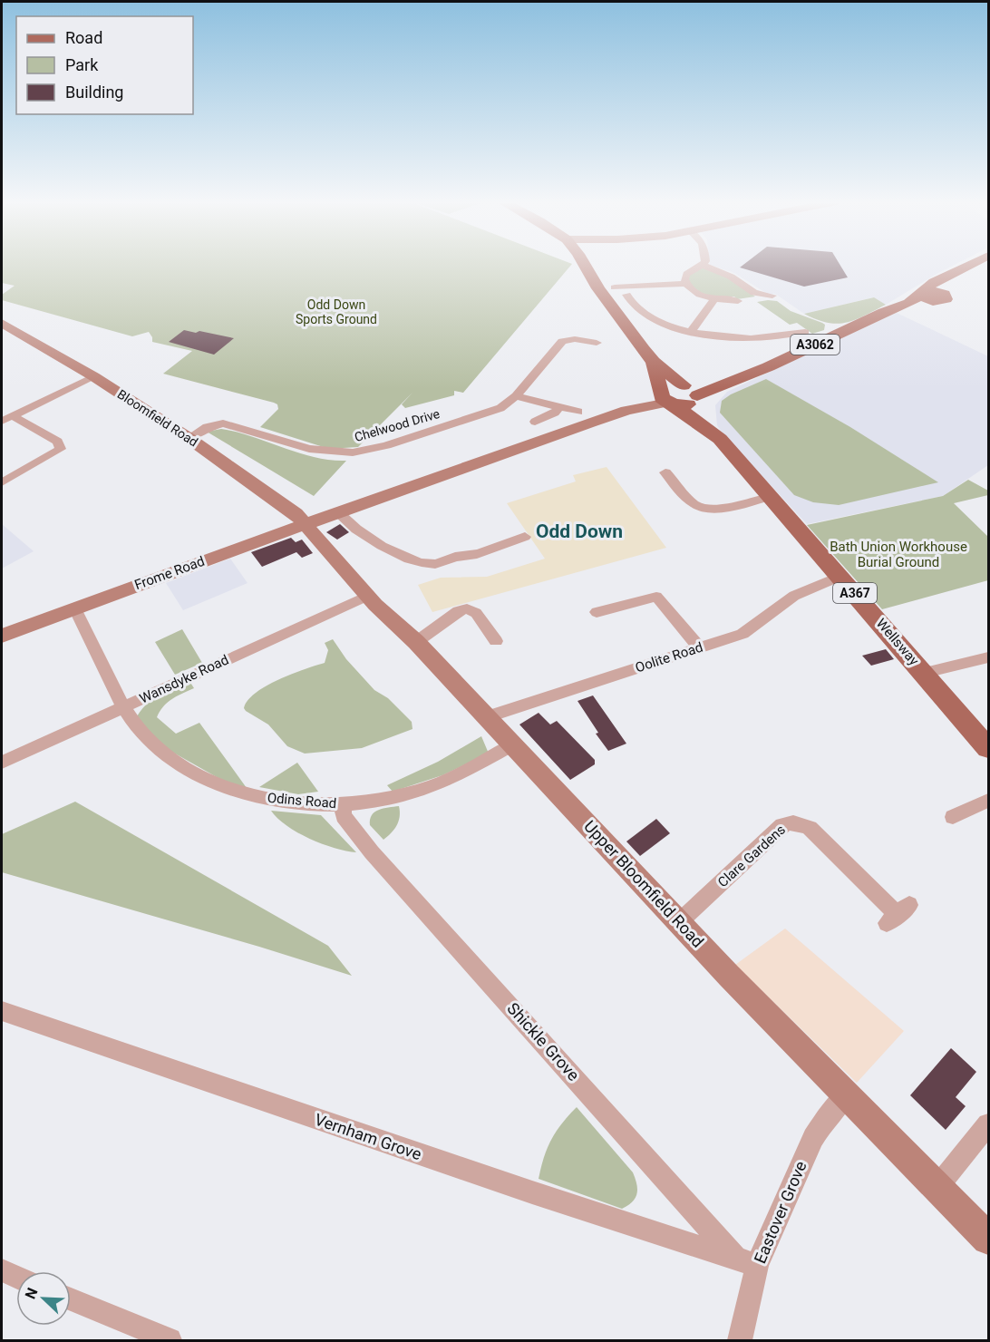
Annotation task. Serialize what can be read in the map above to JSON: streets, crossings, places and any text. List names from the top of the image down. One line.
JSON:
{"streets":{"main road":["A3062","A367","Wellsway"],"street":["Bloomfield Road","Chelwood Drive","Frome Road","Oolite Road","Wansdyke Road","Odins Road","Clare Gardens","Upper Bloomfield Road","Shickle Grove","Vernham Grove","Eastover Grove"]},"crossings":[["A3062","Wellsway"],["Bloomfield Road","Chelwood Drive"],["Bloomfield Road","Frome Road"],["Bloomfield Road","Upper Bloomfield Road"],["Frome Road","Wellsway"],["Frome Road","Odins Road"],["Frome Road","Upper Bloomfield Road"],["Wellsway","Oolite Road"],["Oolite Road","Upper Bloomfield Road"],["Wansdyke Road","Odins Road"],["Wansdyke Road","Upper Bloomfield Road"],["Odins Road","Upper Bloomfield Road"],["Odins Road","Shickle Grove"],["Clare Gardens","Upper Bloomfield Road"],["Upper Bloomfield Road","Eastover Grove"],["Shickle Grove","Vernham Grove"],["Shickle Grove","Eastover Grove"],["Vernham Grove","Eastover Grove"]],"districts":["Odd Down"],"parks":["Odd Down Sports Ground","Bath Union Workhouse Burial Ground"],"legend":["Road","Park","Building"],"north":"top left"}
